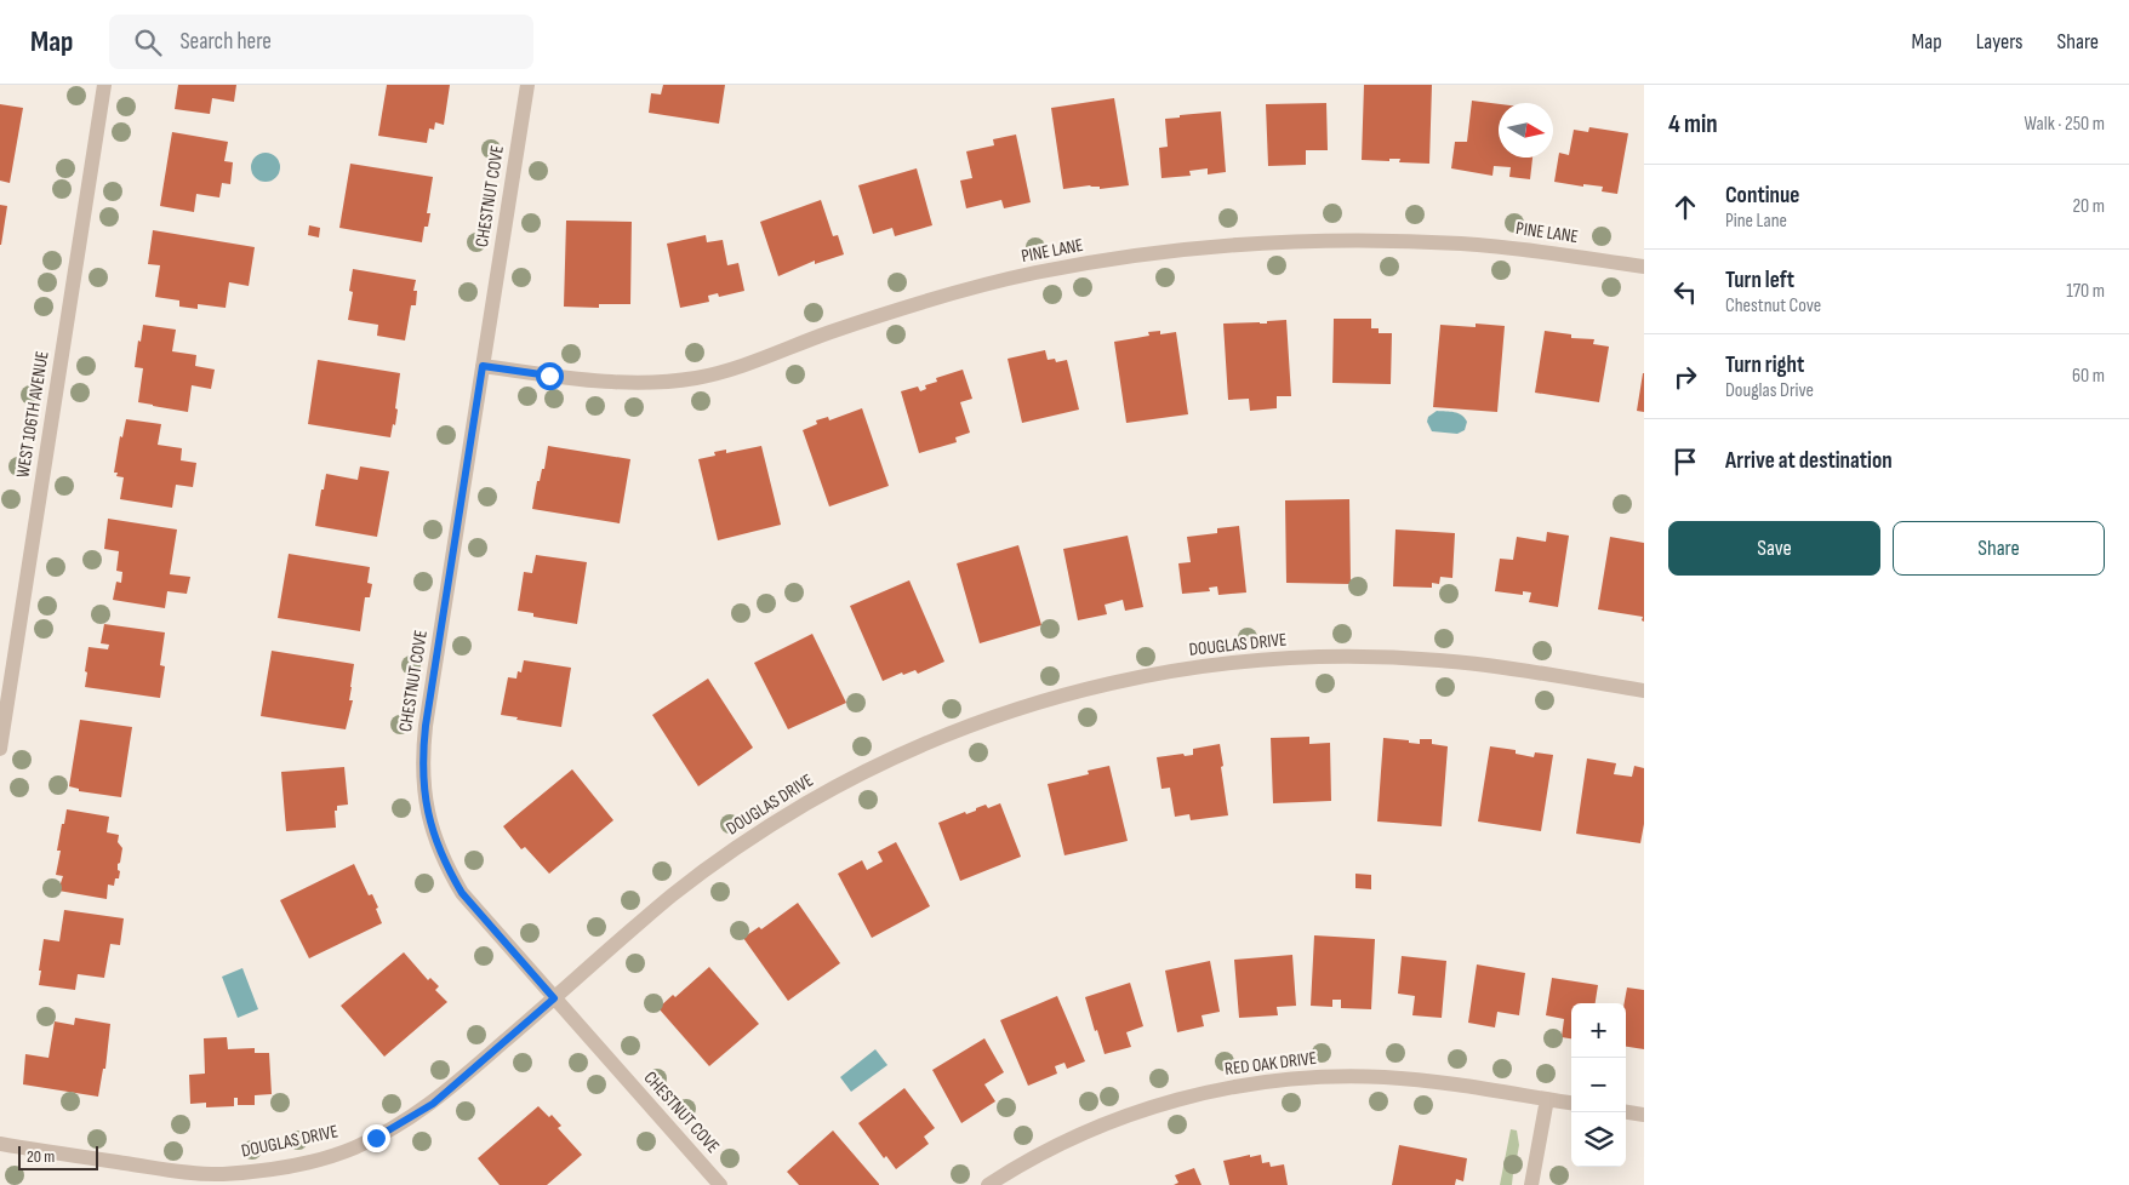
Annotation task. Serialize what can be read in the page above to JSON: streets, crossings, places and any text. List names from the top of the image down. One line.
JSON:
{"streets":{"street":["CHESTNUT COVE","PINE LANE","WEST 106TH AVENUE","DOUGLAS DRIVE","RED OAK DRIVE"]},"crossings":[["CHESTNUT COVE","PINE LANE"],["CHESTNUT COVE","DOUGLAS DRIVE"]],"scale_bar":"20 m","north":"right","page":{"header":"Map","search":"Search here","nav":["Map","Layers","Share"],"heading":["4 min","Walk · 250 m"],"list":[["Continue","Pine Lane","20 m"],["Turn left","Chestnut Cove","170 m"],["Turn right","Douglas Drive","60 m"],"Arrive at destination"],"buttons":["Save","Share"],"map_buttons":["+","−"],"scale":"20 m"}}
